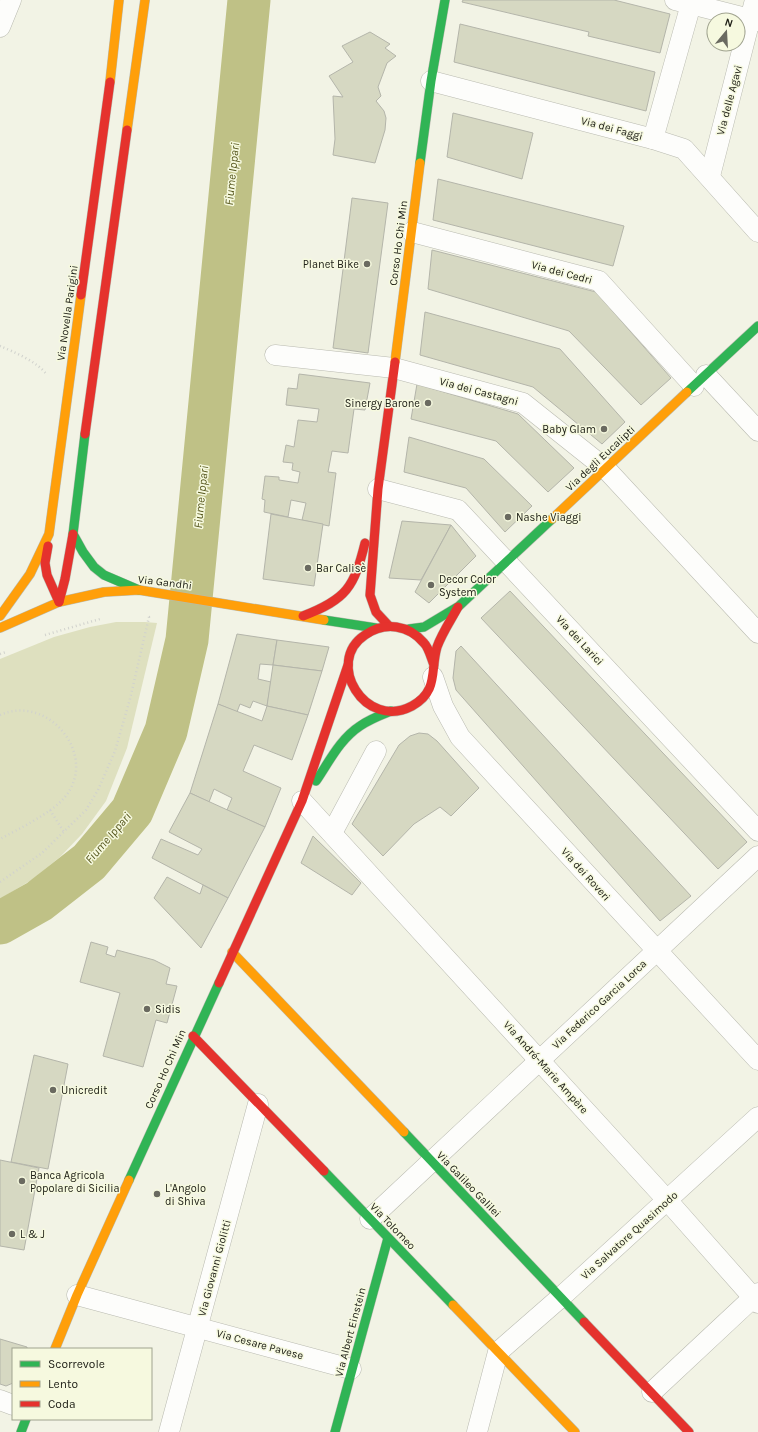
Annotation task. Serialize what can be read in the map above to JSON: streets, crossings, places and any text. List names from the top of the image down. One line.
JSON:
{"streets":{"main road":["Corso Ho Chi Min","Via Novella Parigini","Via degli Eucalipti","Via Gandhi","Via Galileo Galilei","Via Tolomeo","Via Albert Einstein"],"street":["Via delle Agavi","Via dei Faggi","Via dei Cedri","Via dei Castagni","Via dei Larici","Via dei Roveri","Via Federico Garcia Lorca","Via André-Marie Ampère","Via Salvatore Quasimodo","Via Giovanni Giolitti","Via Cesare Pavese"]},"crossings":[["Via delle Agavi","Via dei Faggi"],["Via dei Faggi","Corso Ho Chi Min"],["Corso Ho Chi Min","Via dei Cedri"],["Corso Ho Chi Min","Via dei Castagni"],["Corso Ho Chi Min","Via dei Larici"],["Corso Ho Chi Min","Via André-Marie Ampère"],["Corso Ho Chi Min","Via Galileo Galilei"],["Corso Ho Chi Min","Via Tolomeo"],["Corso Ho Chi Min","Via Cesare Pavese"],["Via dei Cedri","Via degli Eucalipti"],["Via dei Castagni","Via degli Eucalipti"],["Via degli Eucalipti","Via dei Larici"],["Via Gandhi","Via dei Roveri"],["Via dei Roveri","Via Federico Garcia Lorca"],["Via Federico Garcia Lorca","Via André-Marie Ampère"],["Via Federico Garcia Lorca","Via Galileo Galilei"],["Via Federico Garcia Lorca","Via Tolomeo"],["Via André-Marie Ampère","Via Salvatore Quasimodo"],["Via Galileo Galilei","Via Salvatore Quasimodo"],["Via Tolomeo","Via Salvatore Quasimodo"],["Via Tolomeo","Via Giovanni Giolitti"],["Via Tolomeo","Via Albert Einstein"],["Via Giovanni Giolitti","Via Cesare Pavese"],["Via Albert Einstein","Via Cesare Pavese"]],"water":["Fiume Ippari"],"places":["Planet Bike","Sinergy Barone","Baby Glam","Nashe Viaggi","Bar Calisè","Decor Color System","Sidis","Unicredit","Banca Agricola Popolare di Sicilia","L'Angolo di Shiva","L & J"],"legend":["Scorrevole","Lento","Coda"],"north":"top"}
